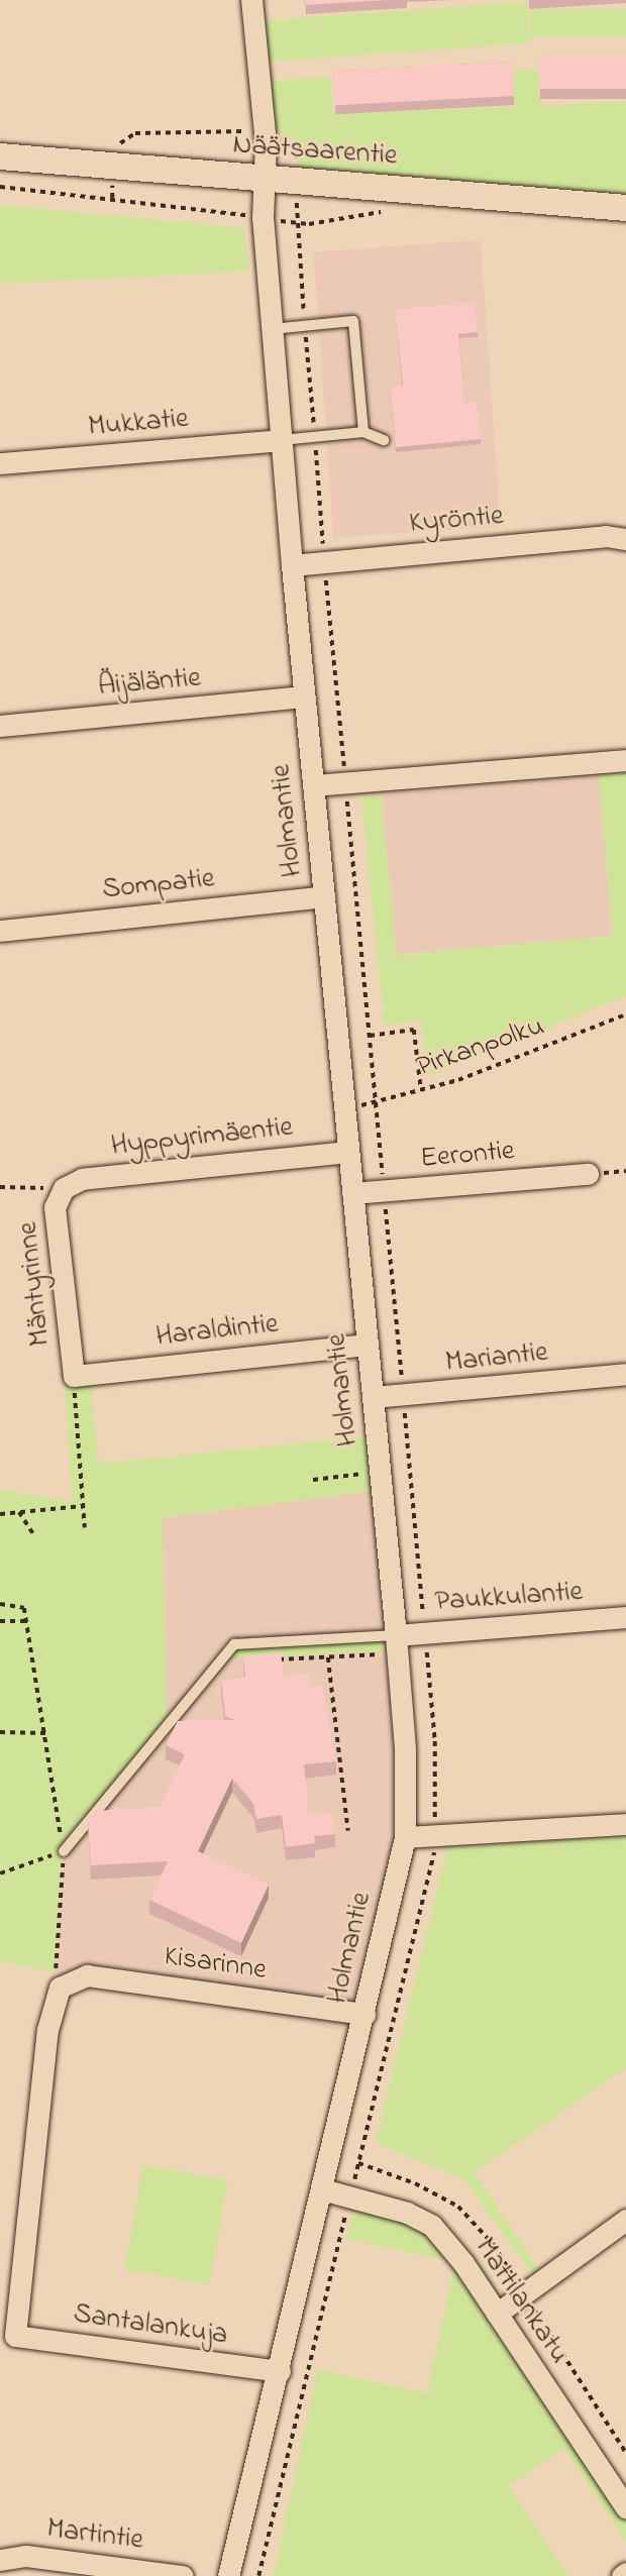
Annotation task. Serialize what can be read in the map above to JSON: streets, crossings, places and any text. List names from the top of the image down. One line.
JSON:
{"streets":{"street":["Näätsaarentie","Mukkatie","Kyröntie","Äijäläntie","Holmantie","Sompatie","Hyppyrimäentie","Eerontie","Mäntyrinne","Haraldintie","Mariantie","Paukkulantie","Kisarinne","Mattilankatu","Santalankuja","Martintie"],"path":["Pirkanpolku"]},"crossings":[["Näätsaarentie","Holmantie"],["Mukkatie","Holmantie"],["Kyröntie","Holmantie"],["Äijäläntie","Holmantie"],["Holmantie","Sompatie"],["Holmantie","Pirkanpolku"],["Holmantie","Hyppyrimäentie"],["Holmantie","Eerontie"],["Holmantie","Haraldintie"],["Holmantie","Mariantie"],["Holmantie","Paukkulantie"],["Holmantie","Kisarinne"],["Holmantie","Mattilankatu"],["Holmantie","Santalankuja"],["Hyppyrimäentie","Mäntyrinne"],["Mäntyrinne","Haraldintie"],["Kisarinne","Santalankuja"]]}
